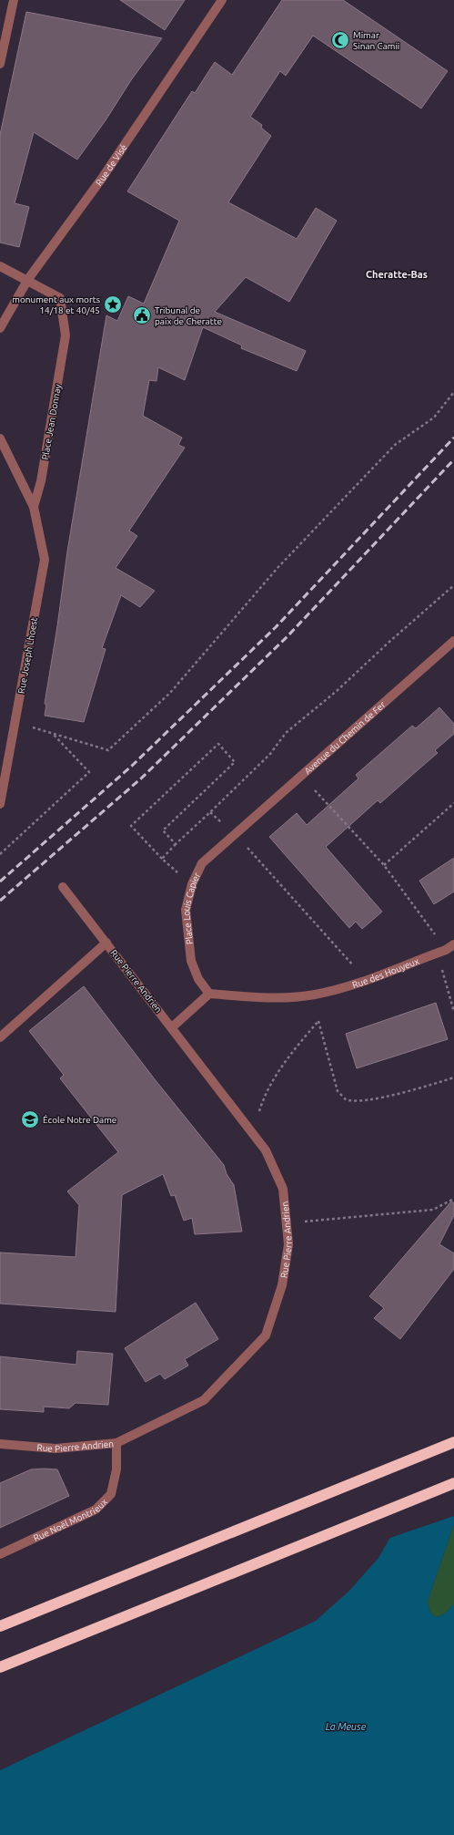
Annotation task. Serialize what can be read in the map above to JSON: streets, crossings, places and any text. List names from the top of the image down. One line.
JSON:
{"streets":{"street":["Rue de Visé","Place Jean Donnay","Rue Joseph Lhoest","Avenue du Chemin de Fer","Place Louis Capier","Rue des Houyeux","Rue Pierre Andrien","Rue Noël Montrieux"]},"crossings":[["Rue de Visé","Place Jean Donnay"],["Place Jean Donnay","Rue Joseph Lhoest"],["Avenue du Chemin de Fer","Place Louis Capier"],["Place Louis Capier","Rue des Houyeux"],["Rue Pierre Andrien","Rue Noël Montrieux"]],"districts":["Cheratte-Bas"],"water":["La Meuse"],"places":{"mosque":["Mimar Sinan Camii"],"place":["monument aux morts 14/18 et 40/45"],"public building":["Tribunal de paix de Cheratte"],"school or university":["École Notre Dame"]}}
